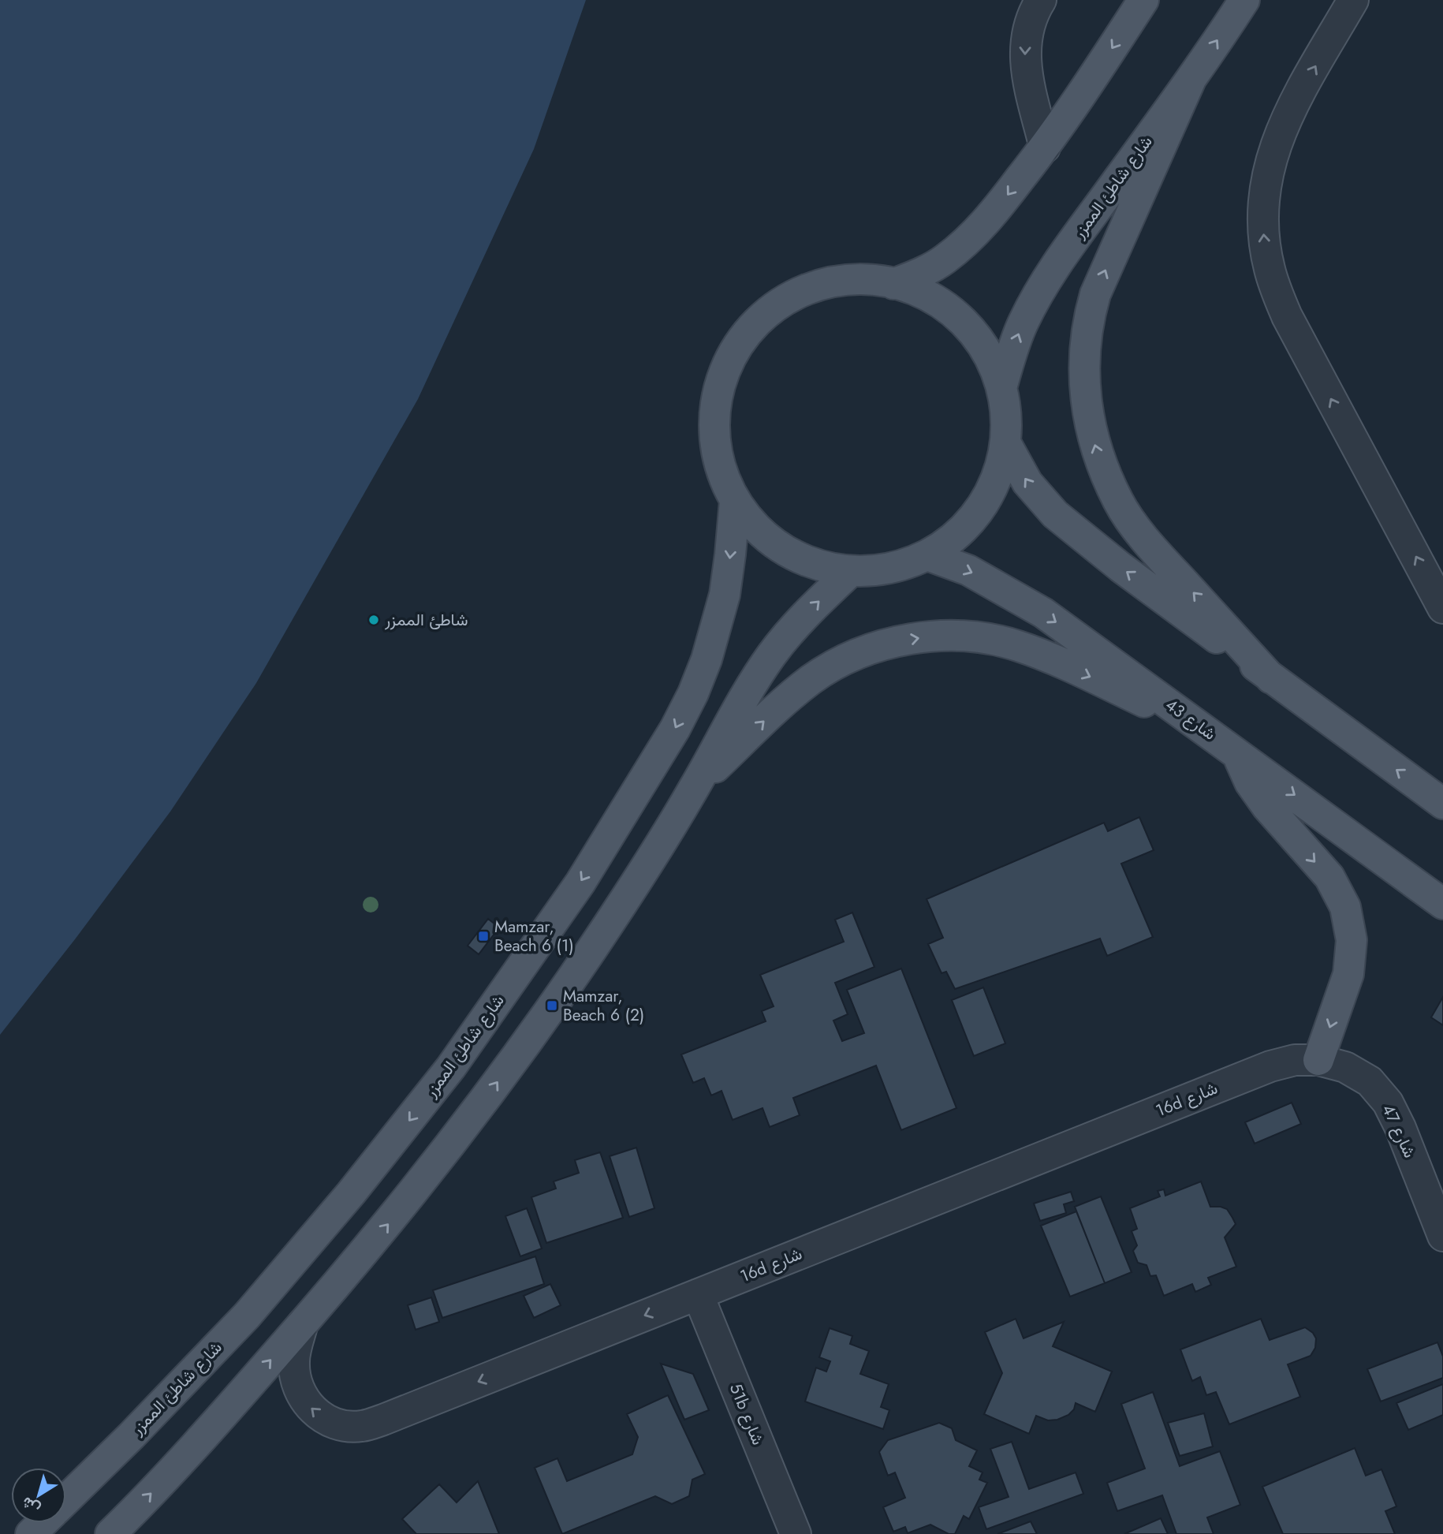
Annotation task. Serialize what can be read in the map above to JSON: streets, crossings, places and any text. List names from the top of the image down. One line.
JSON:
{"streets":{"main road":["شارع شاطئ الممزر","شارع 43"],"street":["16d شارع","شارع 47","51b شارع"]},"crossings":[["16d شارع","شارع 47"],["16d شارع","51b شارع"]],"places":{"other":["شاطئ الممزر"],"transit":["Mamzar, Beach 6 (1)","Mamzar, Beach 6 (2)"]},"north":"bottom left"}
